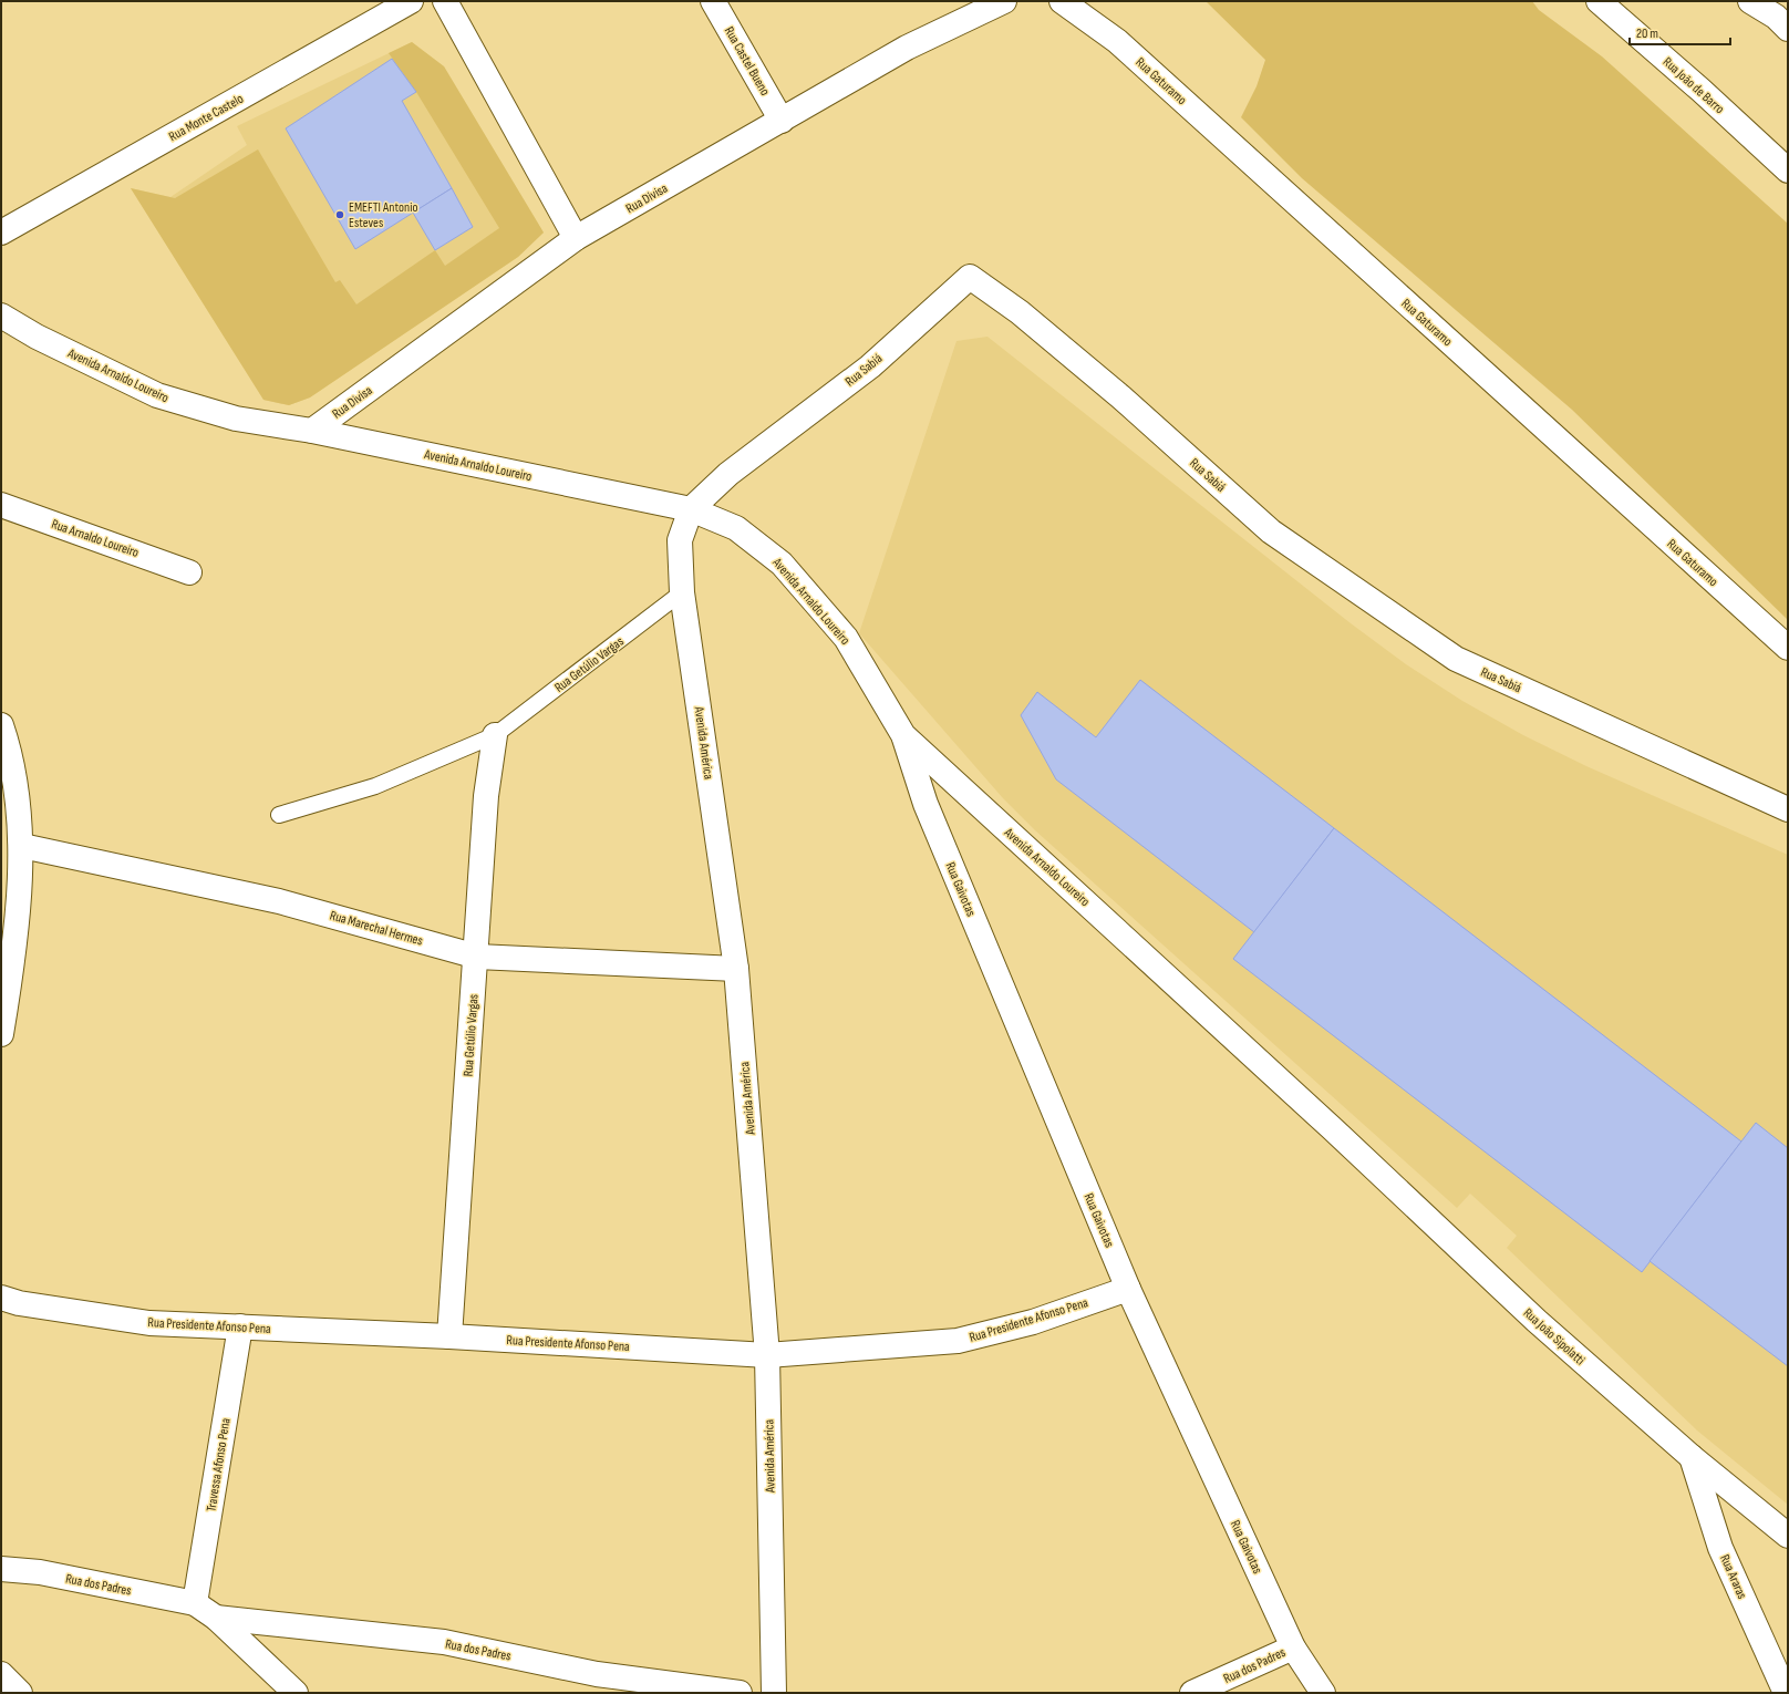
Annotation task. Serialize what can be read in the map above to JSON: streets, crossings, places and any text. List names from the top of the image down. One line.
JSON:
{"streets":{"street":["Rua Castel Bueno","Rua Gaturamo","Rua João de Barro","Rua Monte Castelo","Rua Divisa","Rua Sabiá","Avenida Arnaldo Loureiro","Rua Arnaldo Loureiro","Rua Getúlio Vargas","Avenida América","Rua Gaivotas","Rua Marechal Hermes","Rua Presidente Afonso Pena","Rua João Sipolatti","Travessa Afonso Pena","Rua Araras","Rua dos Padres"]},"crossings":[["Rua Castel Bueno","Rua Divisa"],["Rua Divisa","Avenida Arnaldo Loureiro"],["Rua Sabiá","Avenida Arnaldo Loureiro"],["Rua Sabiá","Avenida América"],["Avenida Arnaldo Loureiro","Avenida América"],["Avenida Arnaldo Loureiro","Rua Gaivotas"],["Avenida Arnaldo Loureiro","Rua João Sipolatti"],["Rua Getúlio Vargas","Avenida América"],["Rua Getúlio Vargas","Rua Marechal Hermes"],["Rua Getúlio Vargas","Rua Presidente Afonso Pena"],["Avenida América","Rua Marechal Hermes"],["Avenida América","Rua Presidente Afonso Pena"],["Rua Gaivotas","Rua Presidente Afonso Pena"],["Rua Gaivotas","Rua dos Padres"],["Rua Presidente Afonso Pena","Travessa Afonso Pena"],["Rua João Sipolatti","Rua Araras"],["Travessa Afonso Pena","Rua dos Padres"]],"places":["EMEFTI Antonio Esteves"],"scale_bar":"20 m"}
